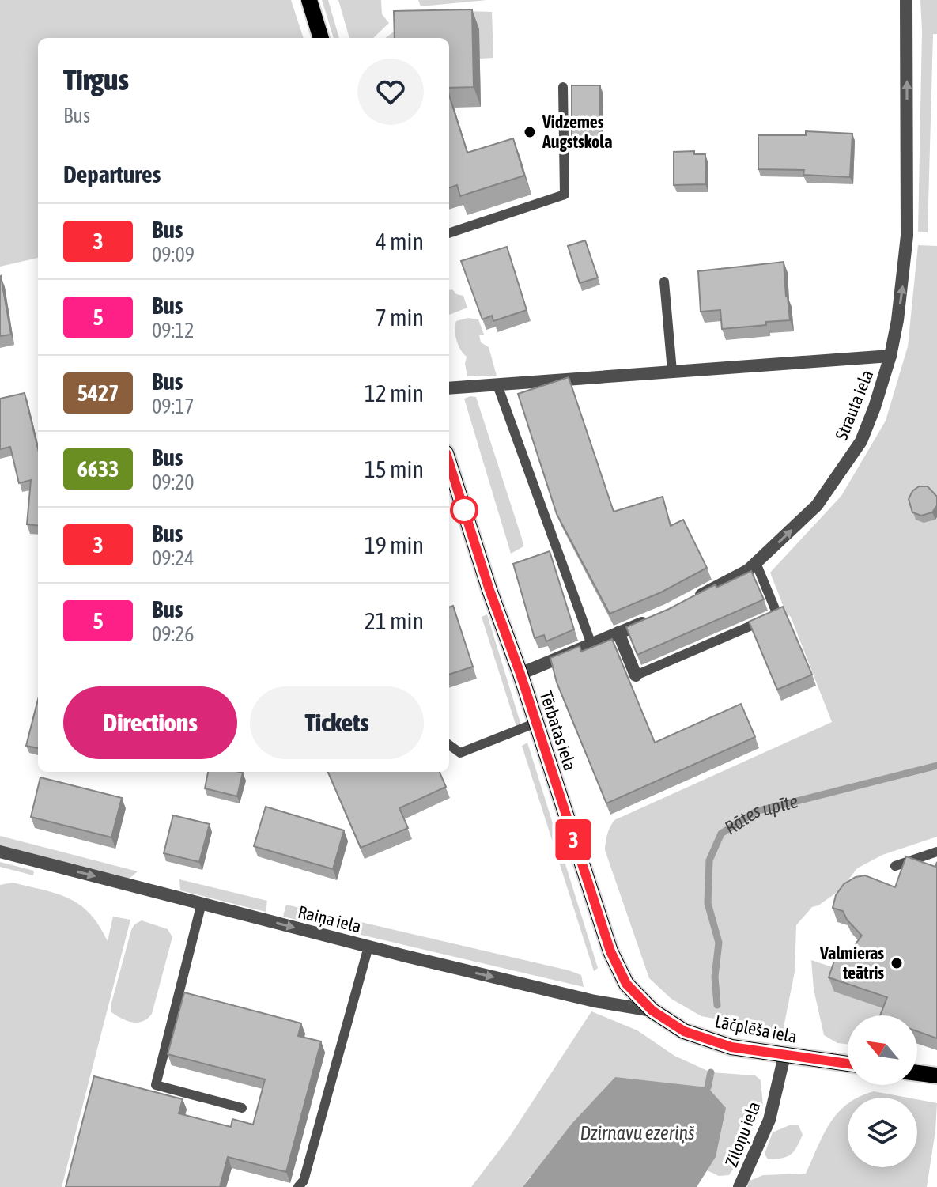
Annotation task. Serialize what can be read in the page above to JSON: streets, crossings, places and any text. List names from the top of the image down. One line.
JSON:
{"streets":{"main road":["Tērbatas iela","Lāčplēša iela"],"street":["Strauta iela","Raiņa iela","Ziloņu iela"]},"crossings":[["Tērbatas iela","Raiņa iela"],["Tērbatas iela","Lāčplēša iela"],["Raiņa iela","Lāčplēša iela"],["Lāčplēša iela","Ziloņu iela"]],"one_way":["Strauta iela","Raiņa iela"],"water":["Rātes upīte","Dzirnavu ezeriņš"],"places":["Vidzemes Augstskola","Valmieras teātris"],"lines":["bus line 3"],"north":"top left","page":{"on_map":"3","heading":[["Tirgus","Bus"],"Departures"],"list":[{"mark":"3","name":"Bus","note":"09:09","value":"4 min"},{"mark":"5","name":"Bus","note":"09:12","value":"7 min"},{"mark":"5427","name":"Bus","note":"09:17","value":"12 min"},{"mark":"6633","name":"Bus","note":"09:20","value":"15 min"},{"mark":"3","name":"Bus","note":"09:24","value":"19 min"},{"mark":"5","name":"Bus","note":"09:26","value":"21 min"}],"buttons":["Directions","Tickets"]}}
